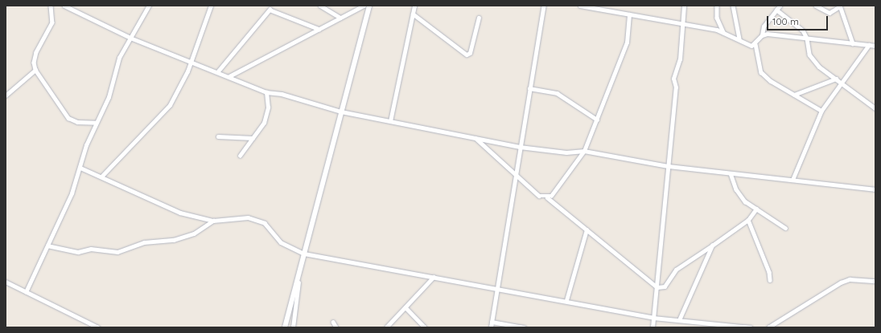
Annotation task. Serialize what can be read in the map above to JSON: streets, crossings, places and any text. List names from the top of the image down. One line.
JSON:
{"scale_bar":"100 m"}
